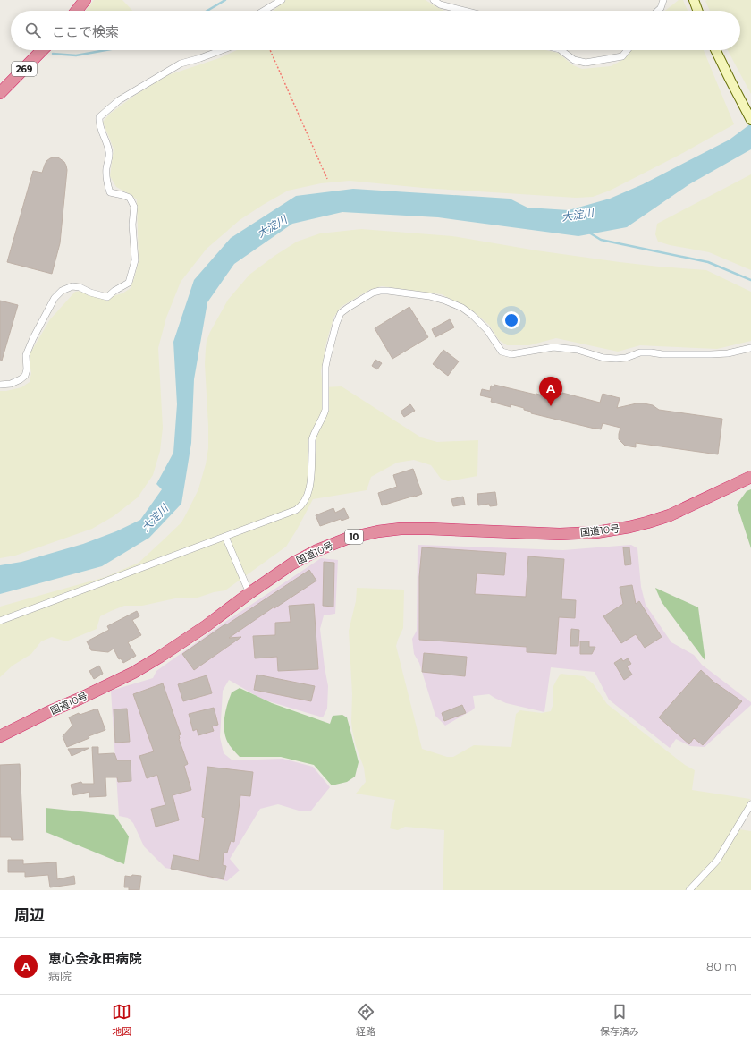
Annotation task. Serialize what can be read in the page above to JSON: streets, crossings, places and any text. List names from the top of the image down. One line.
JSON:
{"streets":{"highway":["269","国道10号","10"]},"water":["大淀川"],"page":{"search":"ここで検索","pins":"A","heading":"周辺","list":[{"mark":"A","name":"恵心会永田病院","note":"病院","value":"80 m"}],"nav":["地図","経路","保存済み"]}}
